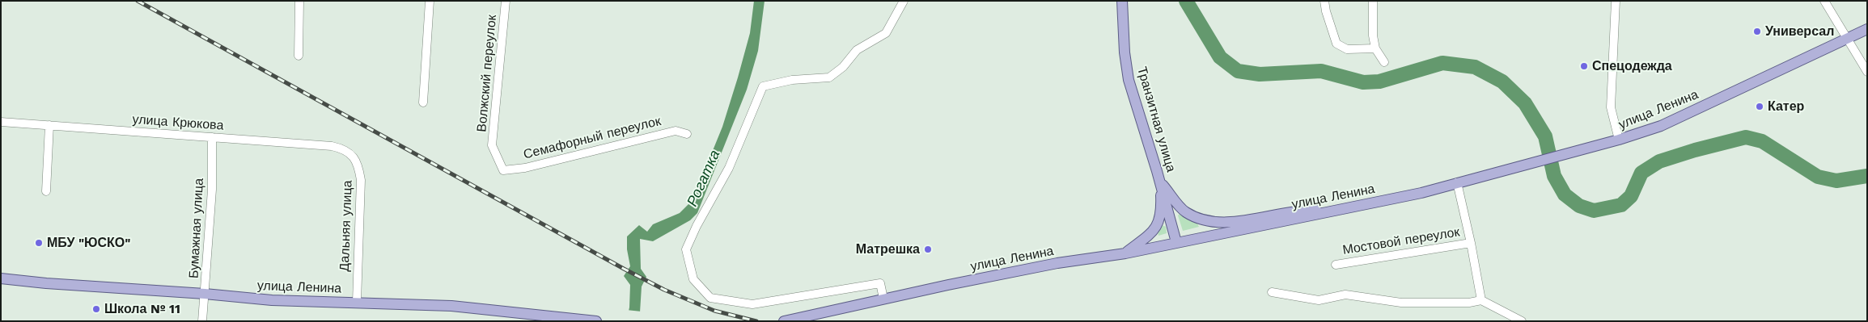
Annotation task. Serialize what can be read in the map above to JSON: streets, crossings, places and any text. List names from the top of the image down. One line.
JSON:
{"streets":{"main road":["улица Ленина","Транзитная улица"],"street":["Волжский переулок","улица Крюкова","Семафорный переулок","Дальняя улица","Бумажная улица","Мостовой переулок"]},"crossings":[["Волжский переулок","Семафорный переулок"],["улица Ленина","Транзитная улица"],["улица Ленина","Дальняя улица"],["улица Ленина","Бумажная улица"],["улица Крюкова","Дальняя улица"],["улица Крюкова","Бумажная улица"]],"water":["Рогатка"],"places":["Универсал","Спецодежда","Катер","МБУ \"ЮСКО\"","Матрешка","Школа № 11"]}
